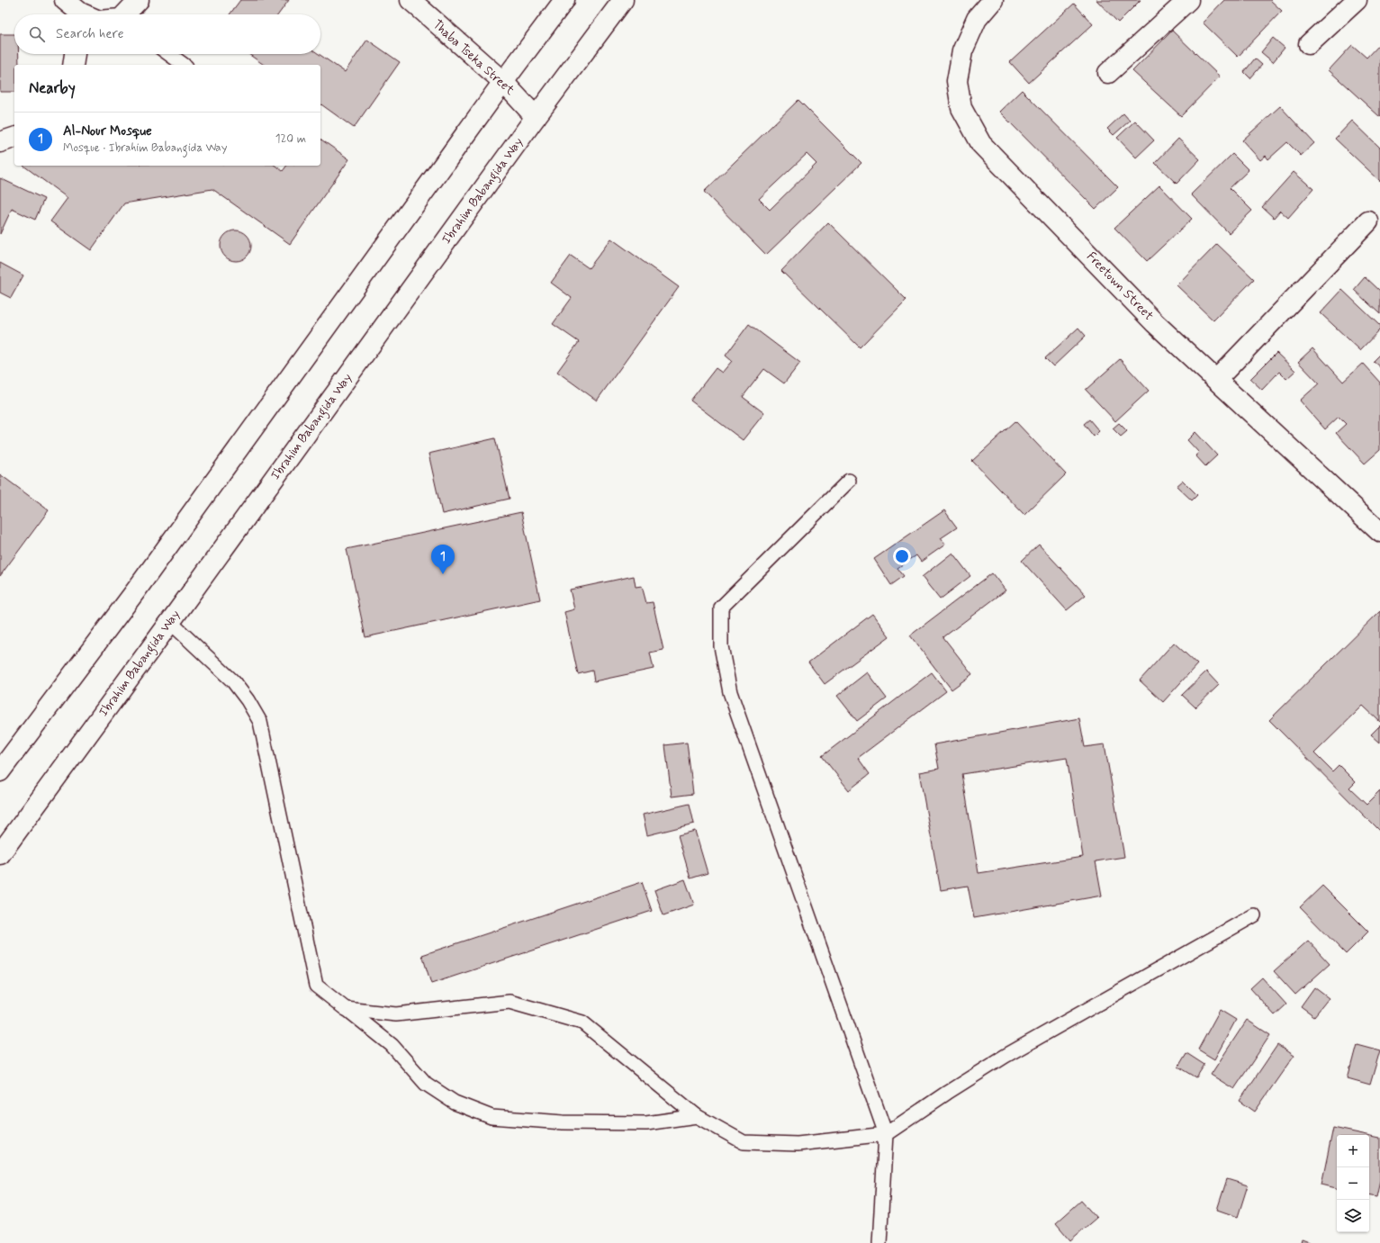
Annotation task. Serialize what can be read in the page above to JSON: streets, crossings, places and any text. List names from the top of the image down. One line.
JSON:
{"streets":{"main road":["Thaba Tseka Street","Ibrahim Babangida Way","Freetown Street"]},"crossings":[["Thaba Tseka Street","Ibrahim Babangida Way"]],"page":{"search":"Search here","heading":"Nearby","list":[{"mark":"1","name":"Al-Nour Mosque","note":"Mosque · Ibrahim Babangida Way","value":"120 m"}],"pins":"1","map_buttons":["+","−"]}}
